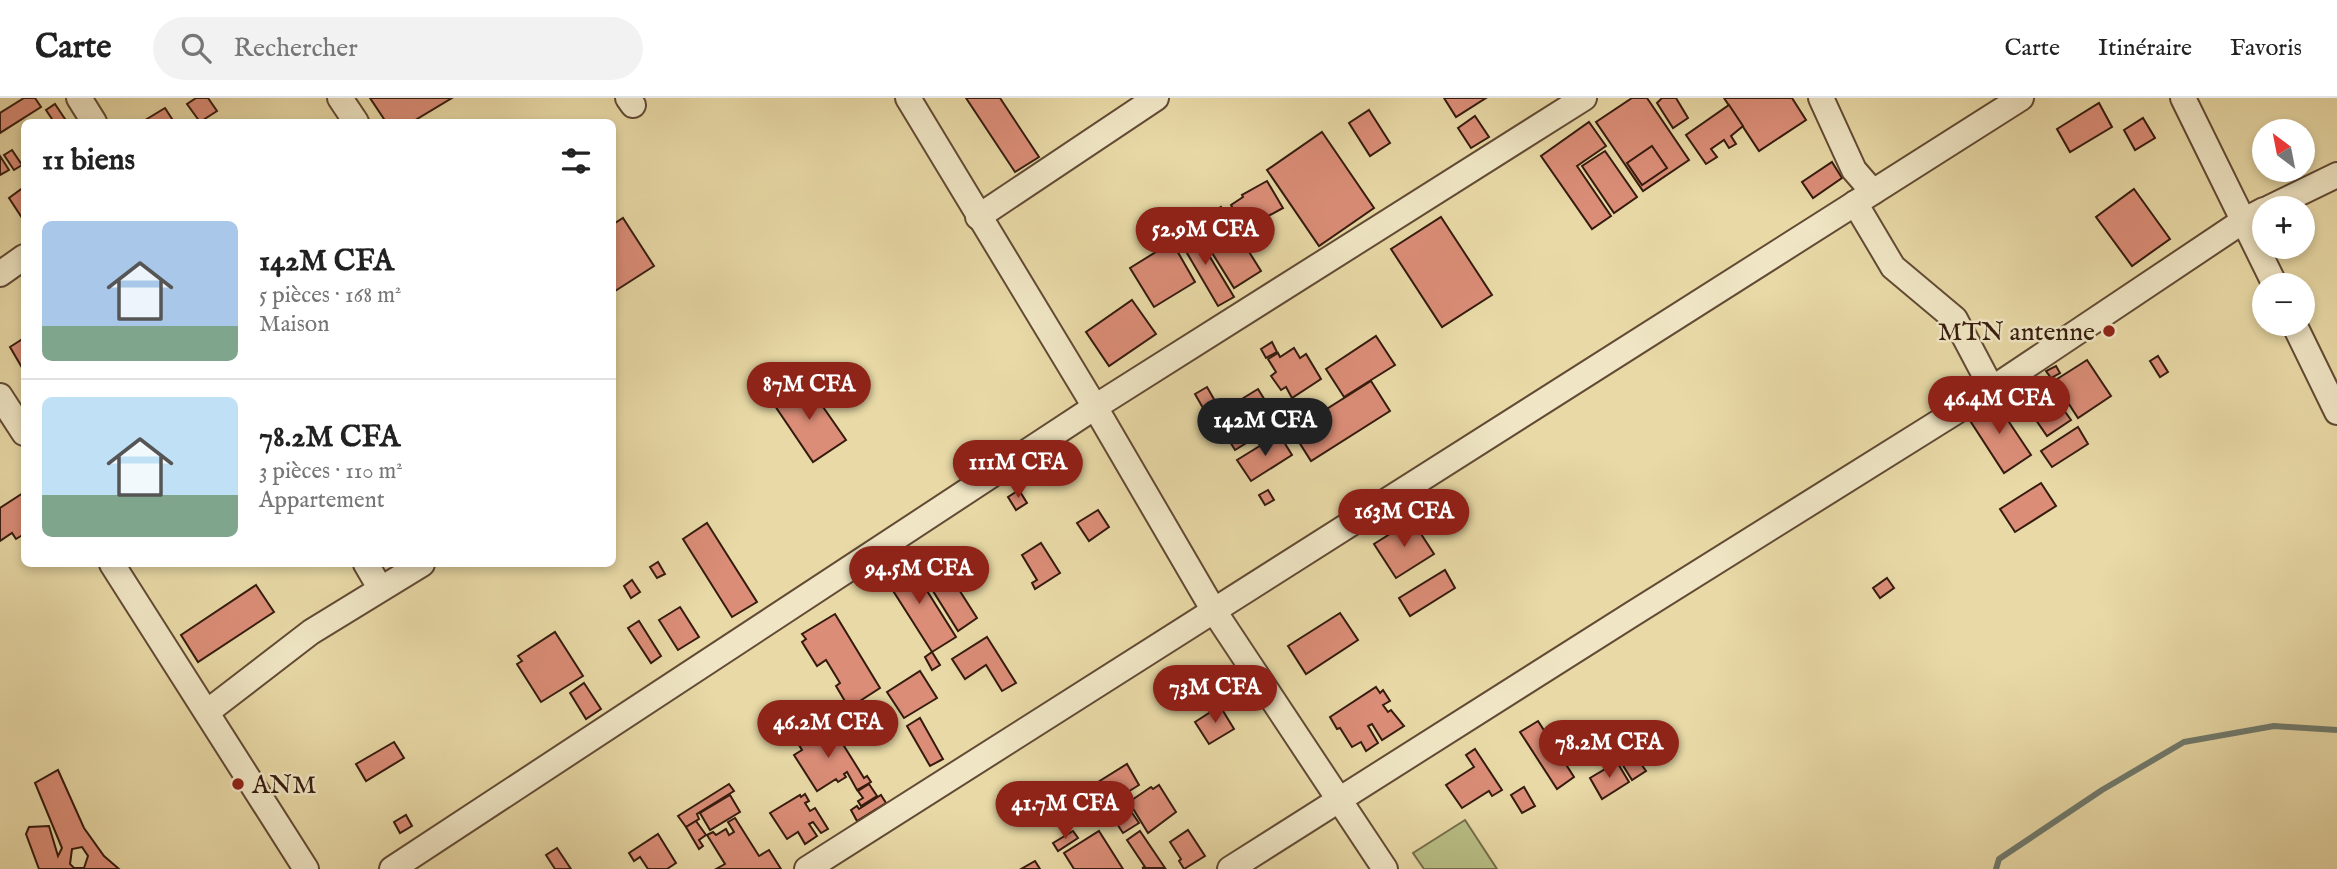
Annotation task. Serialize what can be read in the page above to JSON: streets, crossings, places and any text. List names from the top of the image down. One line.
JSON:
{"places":["MTN antenne","ANM"],"north":"top left","page":{"header":"Carte","search":"Rechercher","nav":["Carte","Itinéraire","Favoris"],"map_buttons":["+","−"],"heading":"11 biens","list":[{"name":"142M CFA","note":"5 pièces · 168 m² · Maison"},{"name":"78.2M CFA","note":"3 pièces · 110 m² · Appartement"}],"price":["52.9M CFA","87M CFA","46.4M CFA","142M CFA","111M CFA","163M CFA","94.5M CFA","73M CFA","46.2M CFA","78.2M CFA","41.7M CFA"]}}
